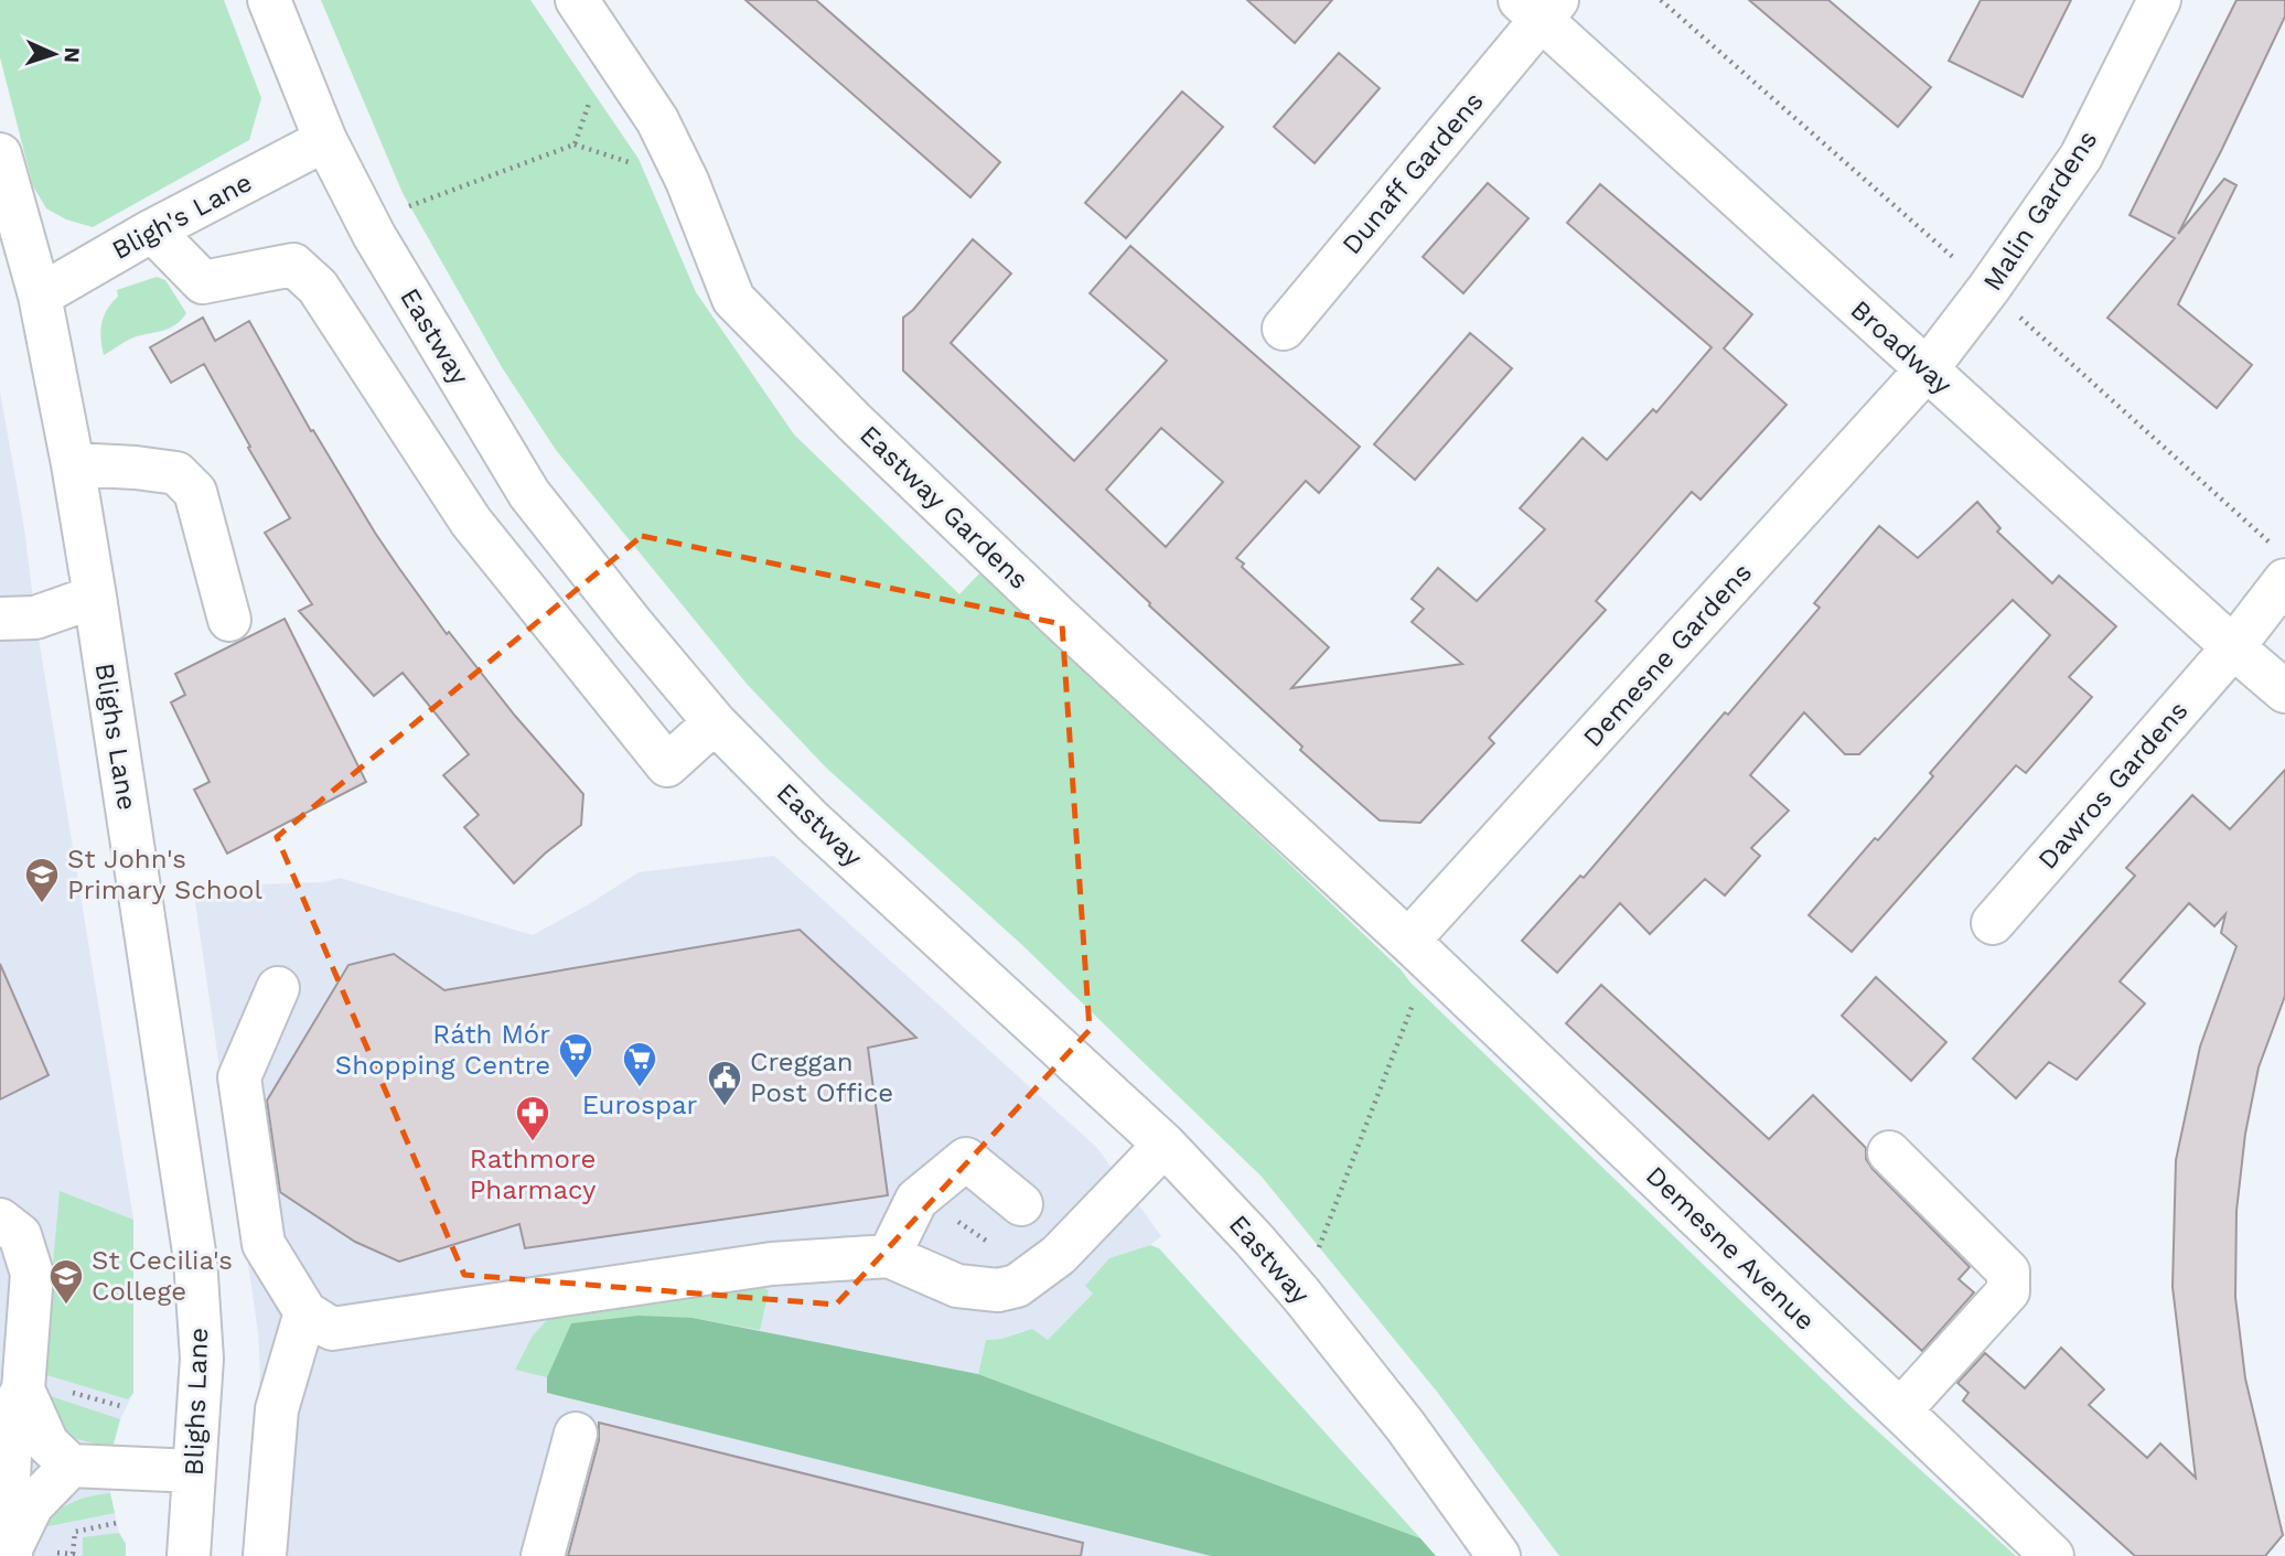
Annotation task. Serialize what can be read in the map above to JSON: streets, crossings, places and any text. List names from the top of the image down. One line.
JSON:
{"streets":{"street":["Dunaff Gardens","Malin Gardens","Bligh's Lane","Eastway","Broadway","Eastway Gardens","Demesne Gardens","Blighs Lane","Dawros Gardens","Demesne Avenue"]},"crossings":[["Dunaff Gardens","Broadway"],["Malin Gardens","Broadway"],["Malin Gardens","Demesne Gardens"],["Bligh's Lane","Eastway"],["Bligh's Lane","Blighs Lane"],["Broadway","Demesne Gardens"],["Broadway","Dawros Gardens"],["Eastway Gardens","Demesne Gardens"],["Eastway Gardens","Demesne Avenue"],["Demesne Gardens","Demesne Avenue"]],"places":{"school or university":["St John's Primary School","St Cecilia's College"],"supermarket":["Ráth Mór Shopping Centre","Eurospar"],"public building":["Creggan Post Office"],"pharmacy":["Rathmore Pharmacy"]},"north":"right"}
